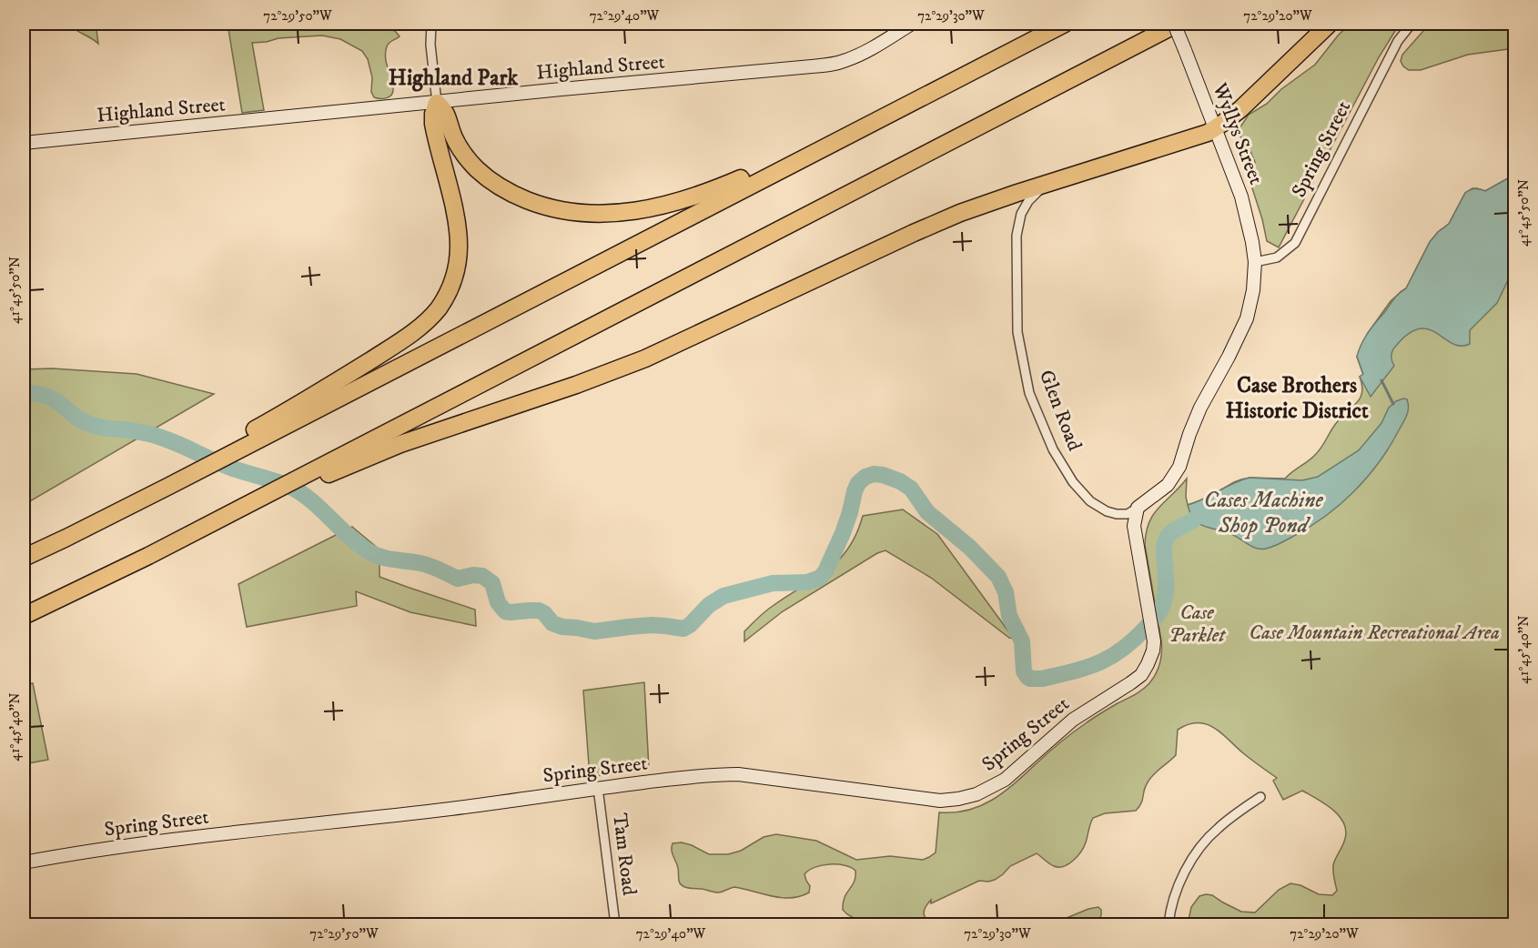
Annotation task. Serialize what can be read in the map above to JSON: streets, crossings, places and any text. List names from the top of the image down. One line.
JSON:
{"streets":{"street":["Highland Street","Wyllys Street","Spring Street","Glen Road","Tam Road"]},"crossings":[["Wyllys Street","Spring Street"],["Spring Street","Glen Road"],["Spring Street","Tam Road"]],"districts":["Highland Park","Case Brothers Historic District"],"water":["Cases Machine Shop Pond"],"parks":["Case Parklet","Case Mountain Recreational Area"],"coordinates":["72°29'50\"W","72°29'40\"W","72°29'30\"W","72°29'20\"W","41°45'50\"N","41°45'40\"N"]}
